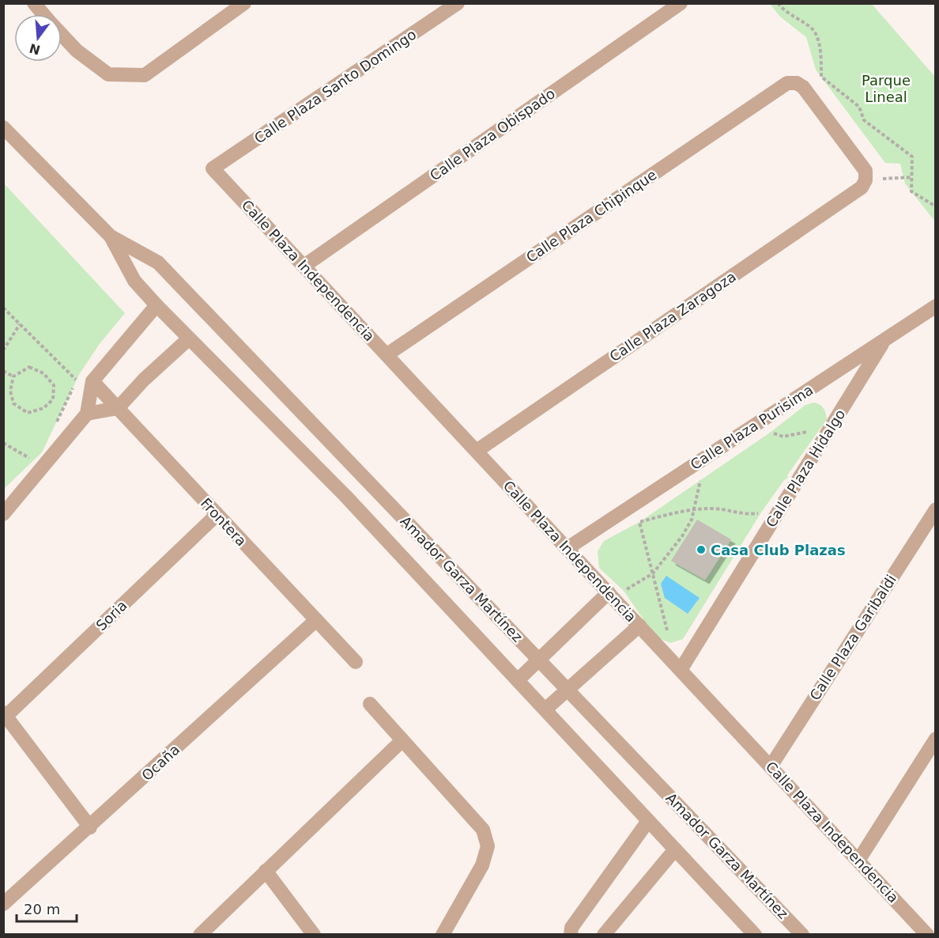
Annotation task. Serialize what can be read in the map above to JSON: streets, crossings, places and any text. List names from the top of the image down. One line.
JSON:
{"streets":{"street":["Calle Plaza Santo Domingo","Calle Plaza Obispado","Calle Plaza Chipinque","Calle Plaza Independencia","Calle Plaza Zaragoza","Calle Plaza Purisima","Calle Plaza Hidalgo","Frontera","Amador Garza Martínez","Soria","Calle Plaza Garibaldi","Ocaña"]},"crossings":[["Calle Plaza Santo Domingo","Calle Plaza Independencia"],["Calle Plaza Obispado","Calle Plaza Independencia"],["Calle Plaza Chipinque","Calle Plaza Independencia"],["Calle Plaza Chipinque","Calle Plaza Zaragoza"],["Calle Plaza Independencia","Calle Plaza Zaragoza"],["Calle Plaza Independencia","Calle Plaza Purisima"],["Calle Plaza Independencia","Calle Plaza Hidalgo"],["Calle Plaza Independencia","Calle Plaza Garibaldi"],["Calle Plaza Purisima","Calle Plaza Hidalgo"],["Frontera","Soria"],["Frontera","Ocaña"]],"parks":["Parque Lineal"],"places":["Casa Club Plazas"],"scale_bar":"20 m","north":"bottom"}
